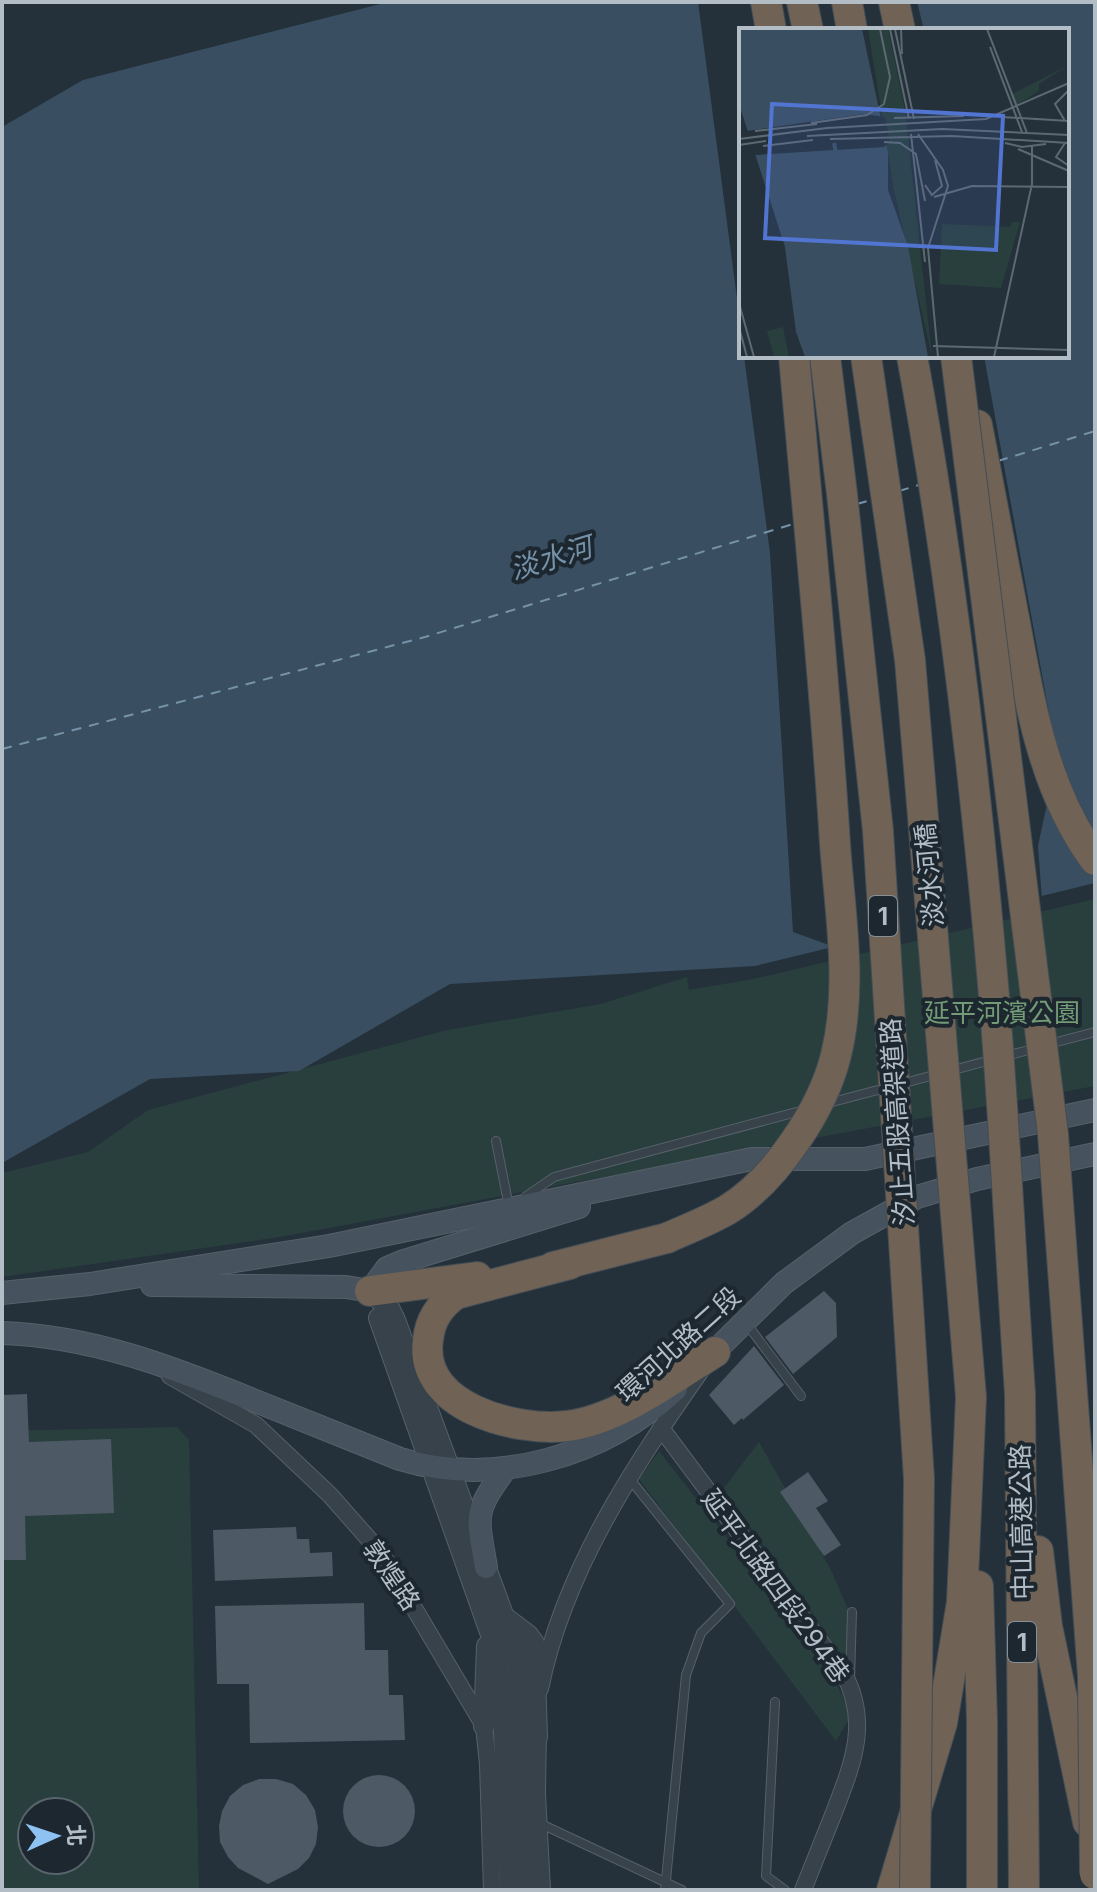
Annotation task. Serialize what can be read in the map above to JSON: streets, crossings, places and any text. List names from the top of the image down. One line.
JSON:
{"streets":{"highway":["淡水河橋","1","汐止五股高架道路","中山高速公路"],"main road":["環河北路二段"],"street":["敦煌路","延平北路四段294巷"]},"crossings":[["淡水河橋","1"],["淡水河橋","中山高速公路"],["1","汐止五股高架道路"],["1","中山高速公路"],["環河北路二段","敦煌路"]],"water":["淡水河"],"parks":["延平河濱公園"],"north":"right"}
